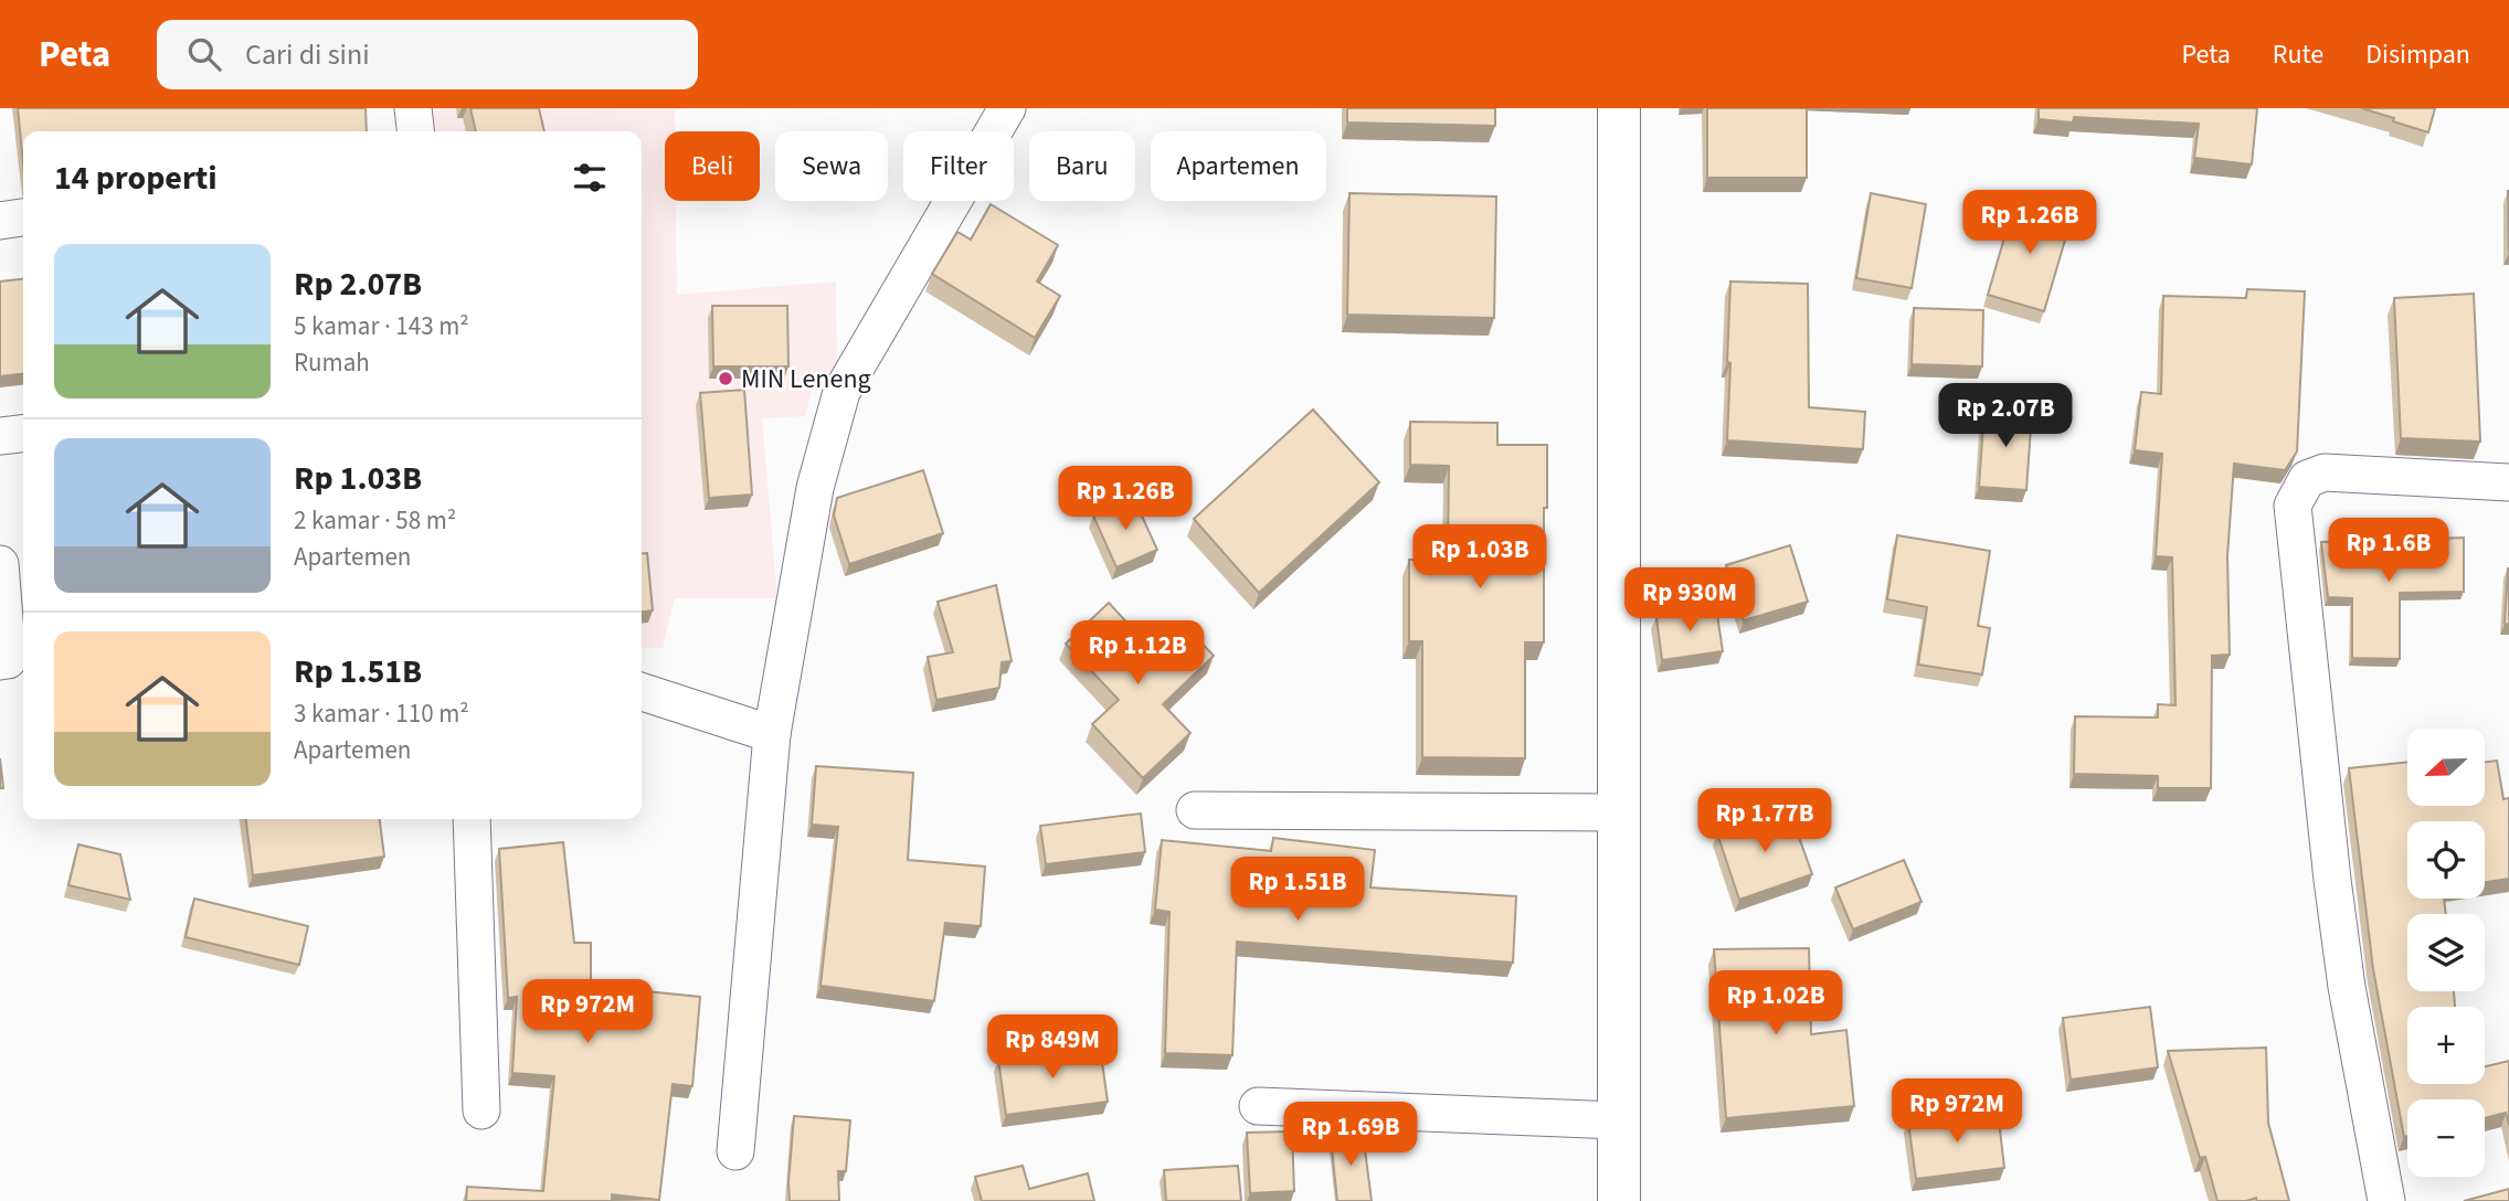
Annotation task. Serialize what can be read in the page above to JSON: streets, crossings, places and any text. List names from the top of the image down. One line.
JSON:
{"places":["MIN Leneng"],"north":"left","page":{"header":"Peta","search":"Cari di sini","nav":["Peta","Rute","Disimpan"],"chip":["Beli","Sewa","Filter","Baru","Apartemen"],"heading":"14 properti","price":["Rp 1.26B","Rp 2.07B","Rp 1.26B","Rp 1.6B","Rp 1.03B","Rp 930M","Rp 1.12B","Rp 1.77B","Rp 1.51B","Rp 1.02B","Rp 972M","Rp 849M","Rp 972M","Rp 1.69B"],"list":[{"name":"Rp 2.07B","note":"5 kamar · 143 m² · Rumah"},{"name":"Rp 1.03B","note":"2 kamar · 58 m² · Apartemen"},{"name":"Rp 1.51B","note":"3 kamar · 110 m² · Apartemen"}],"map_buttons":["+","−"]}}
